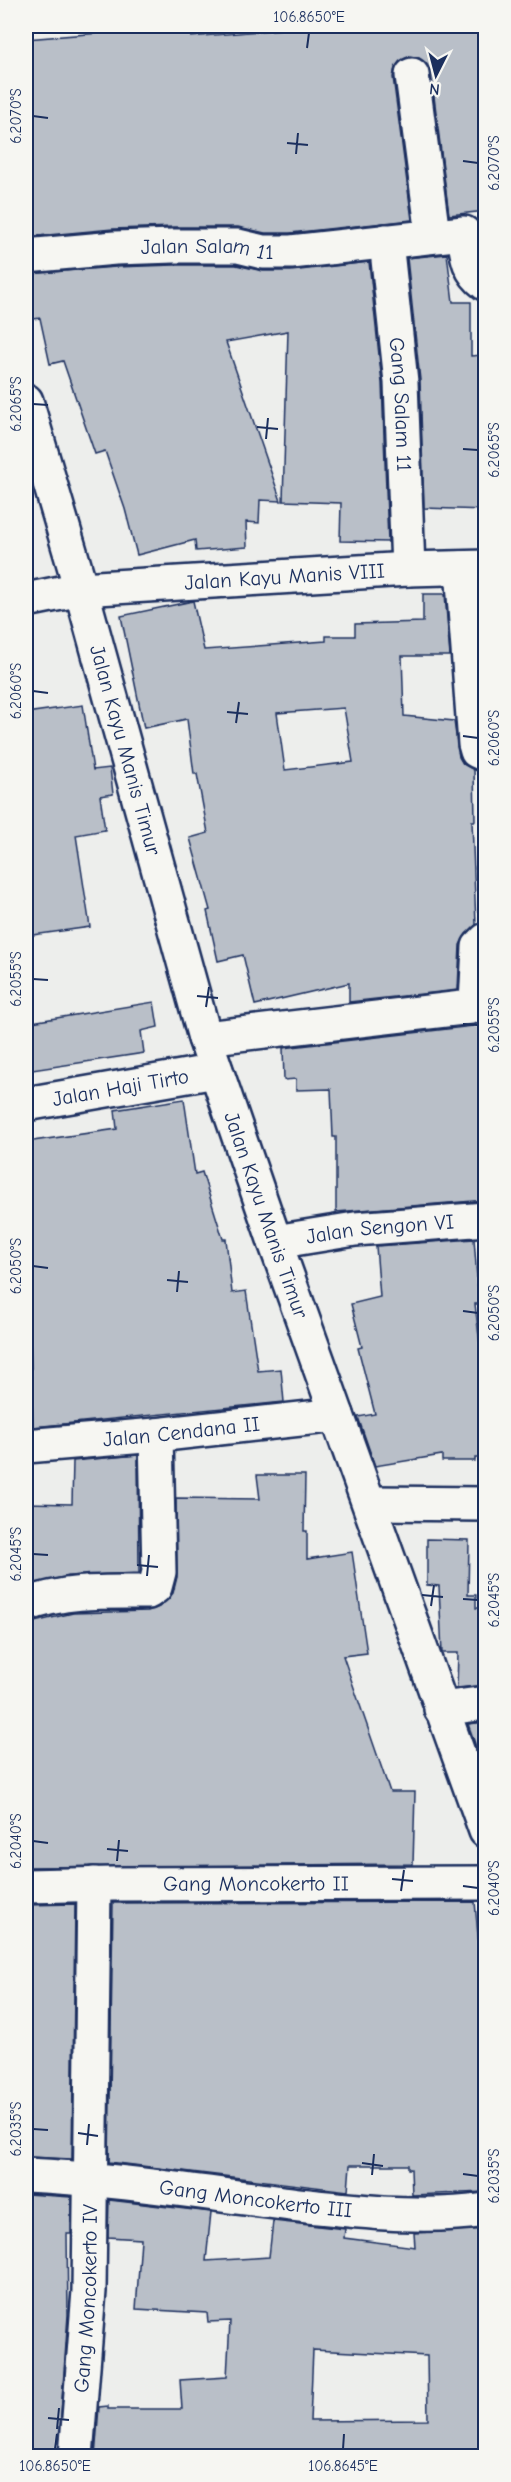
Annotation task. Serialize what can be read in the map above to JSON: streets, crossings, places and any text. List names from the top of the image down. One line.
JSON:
{"streets":{"street":["Jalan Salam 11","Gang Salam 11","Jalan Kayu Manis VIII","Jalan Kayu Manis Timur","Jalan Haji Tirto","Jalan Sengon VI","Jalan Cendana II","Gang Moncokerto II","Gang Moncokerto III","Gang Moncokerto IV"]},"crossings":[["Jalan Salam 11","Gang Salam 11"],["Gang Salam 11","Jalan Kayu Manis VIII"],["Jalan Kayu Manis VIII","Jalan Kayu Manis Timur"],["Jalan Kayu Manis Timur","Jalan Haji Tirto"],["Jalan Kayu Manis Timur","Jalan Sengon VI"],["Jalan Kayu Manis Timur","Jalan Cendana II"],["Gang Moncokerto II","Gang Moncokerto IV"],["Gang Moncokerto III","Gang Moncokerto IV"]],"north":"bottom","coordinates":["106.8650°E","6.2070°S","6.2065°S","6.2060°S","6.2055°S","6.2050°S","6.2045°S","6.2040°S","6.2035°S","106.8645°E"]}
